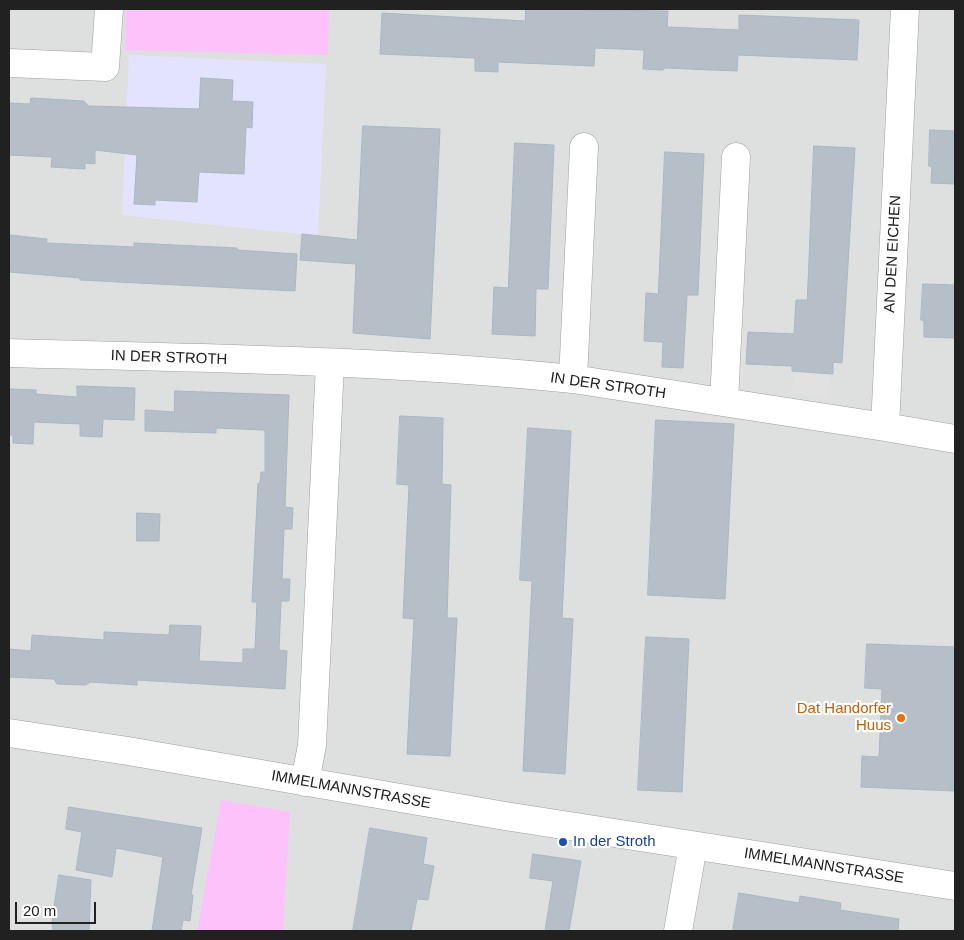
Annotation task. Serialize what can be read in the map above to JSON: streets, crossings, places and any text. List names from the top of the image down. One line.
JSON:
{"streets":{"street":["AN DEN EICHEN","IN DER STROTH","IMMELMANNSTRASSE"]},"crossings":[["AN DEN EICHEN","IN DER STROTH"]],"places":["Dat Handorfer Huus","In der Stroth"],"scale_bar":"20 m"}
